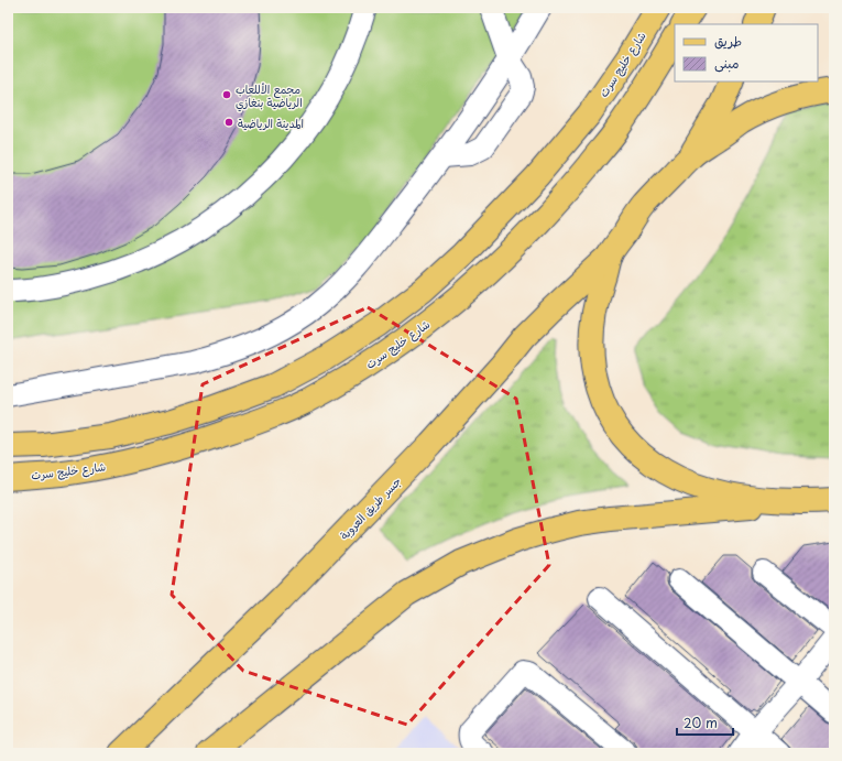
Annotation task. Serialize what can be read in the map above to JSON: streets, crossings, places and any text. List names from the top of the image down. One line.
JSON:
{"streets":{"main road":["شارع خليج سرت","جسر طريق العروبة"]},"places":["مجمع الأللعاب الرياضية بنغازي","المدينة الرياضية"],"legend":["طريق","مبنى"],"scale_bar":"20 m"}
